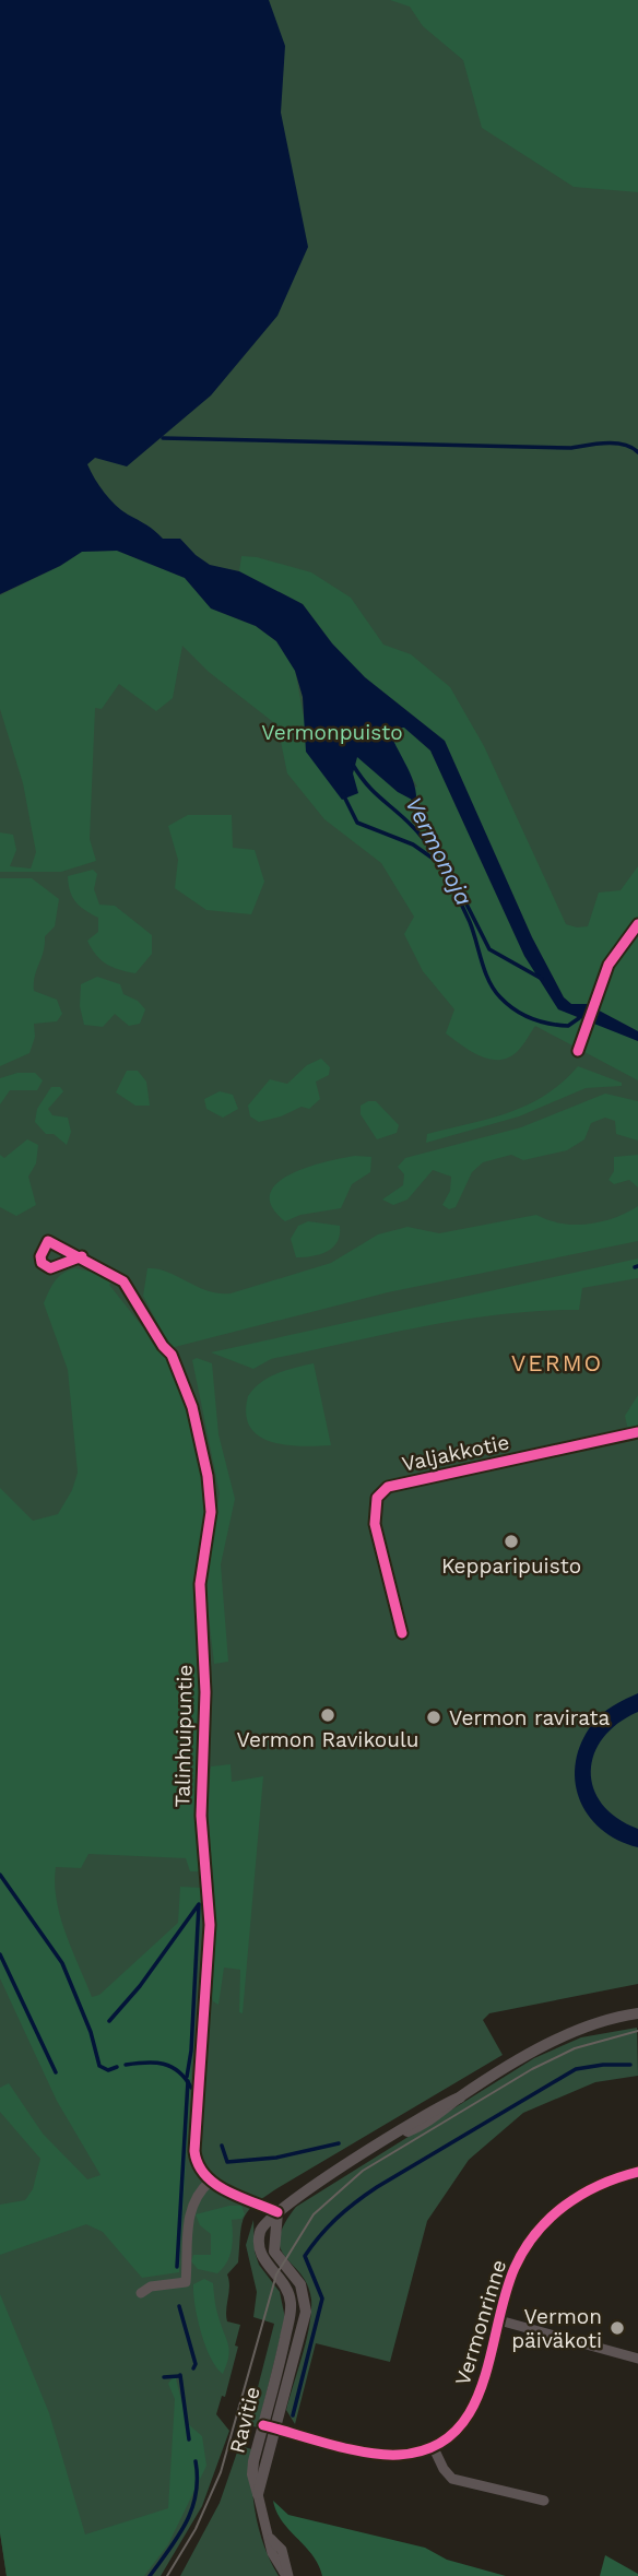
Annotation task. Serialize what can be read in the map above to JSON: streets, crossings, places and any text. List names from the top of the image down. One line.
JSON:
{"streets":{"street":["Valjakkotie","Talinhuipuntie","Vermonrinne","Ravitie"]},"crossings":[["Vermonrinne","Ravitie"]],"districts":["VERMO"],"water":["Vermonoja"],"parks":["Vermonpuisto"],"places":["Kepparipuisto","Vermon Ravikoulu","Vermon ravirata","Vermon päiväkoti"]}
